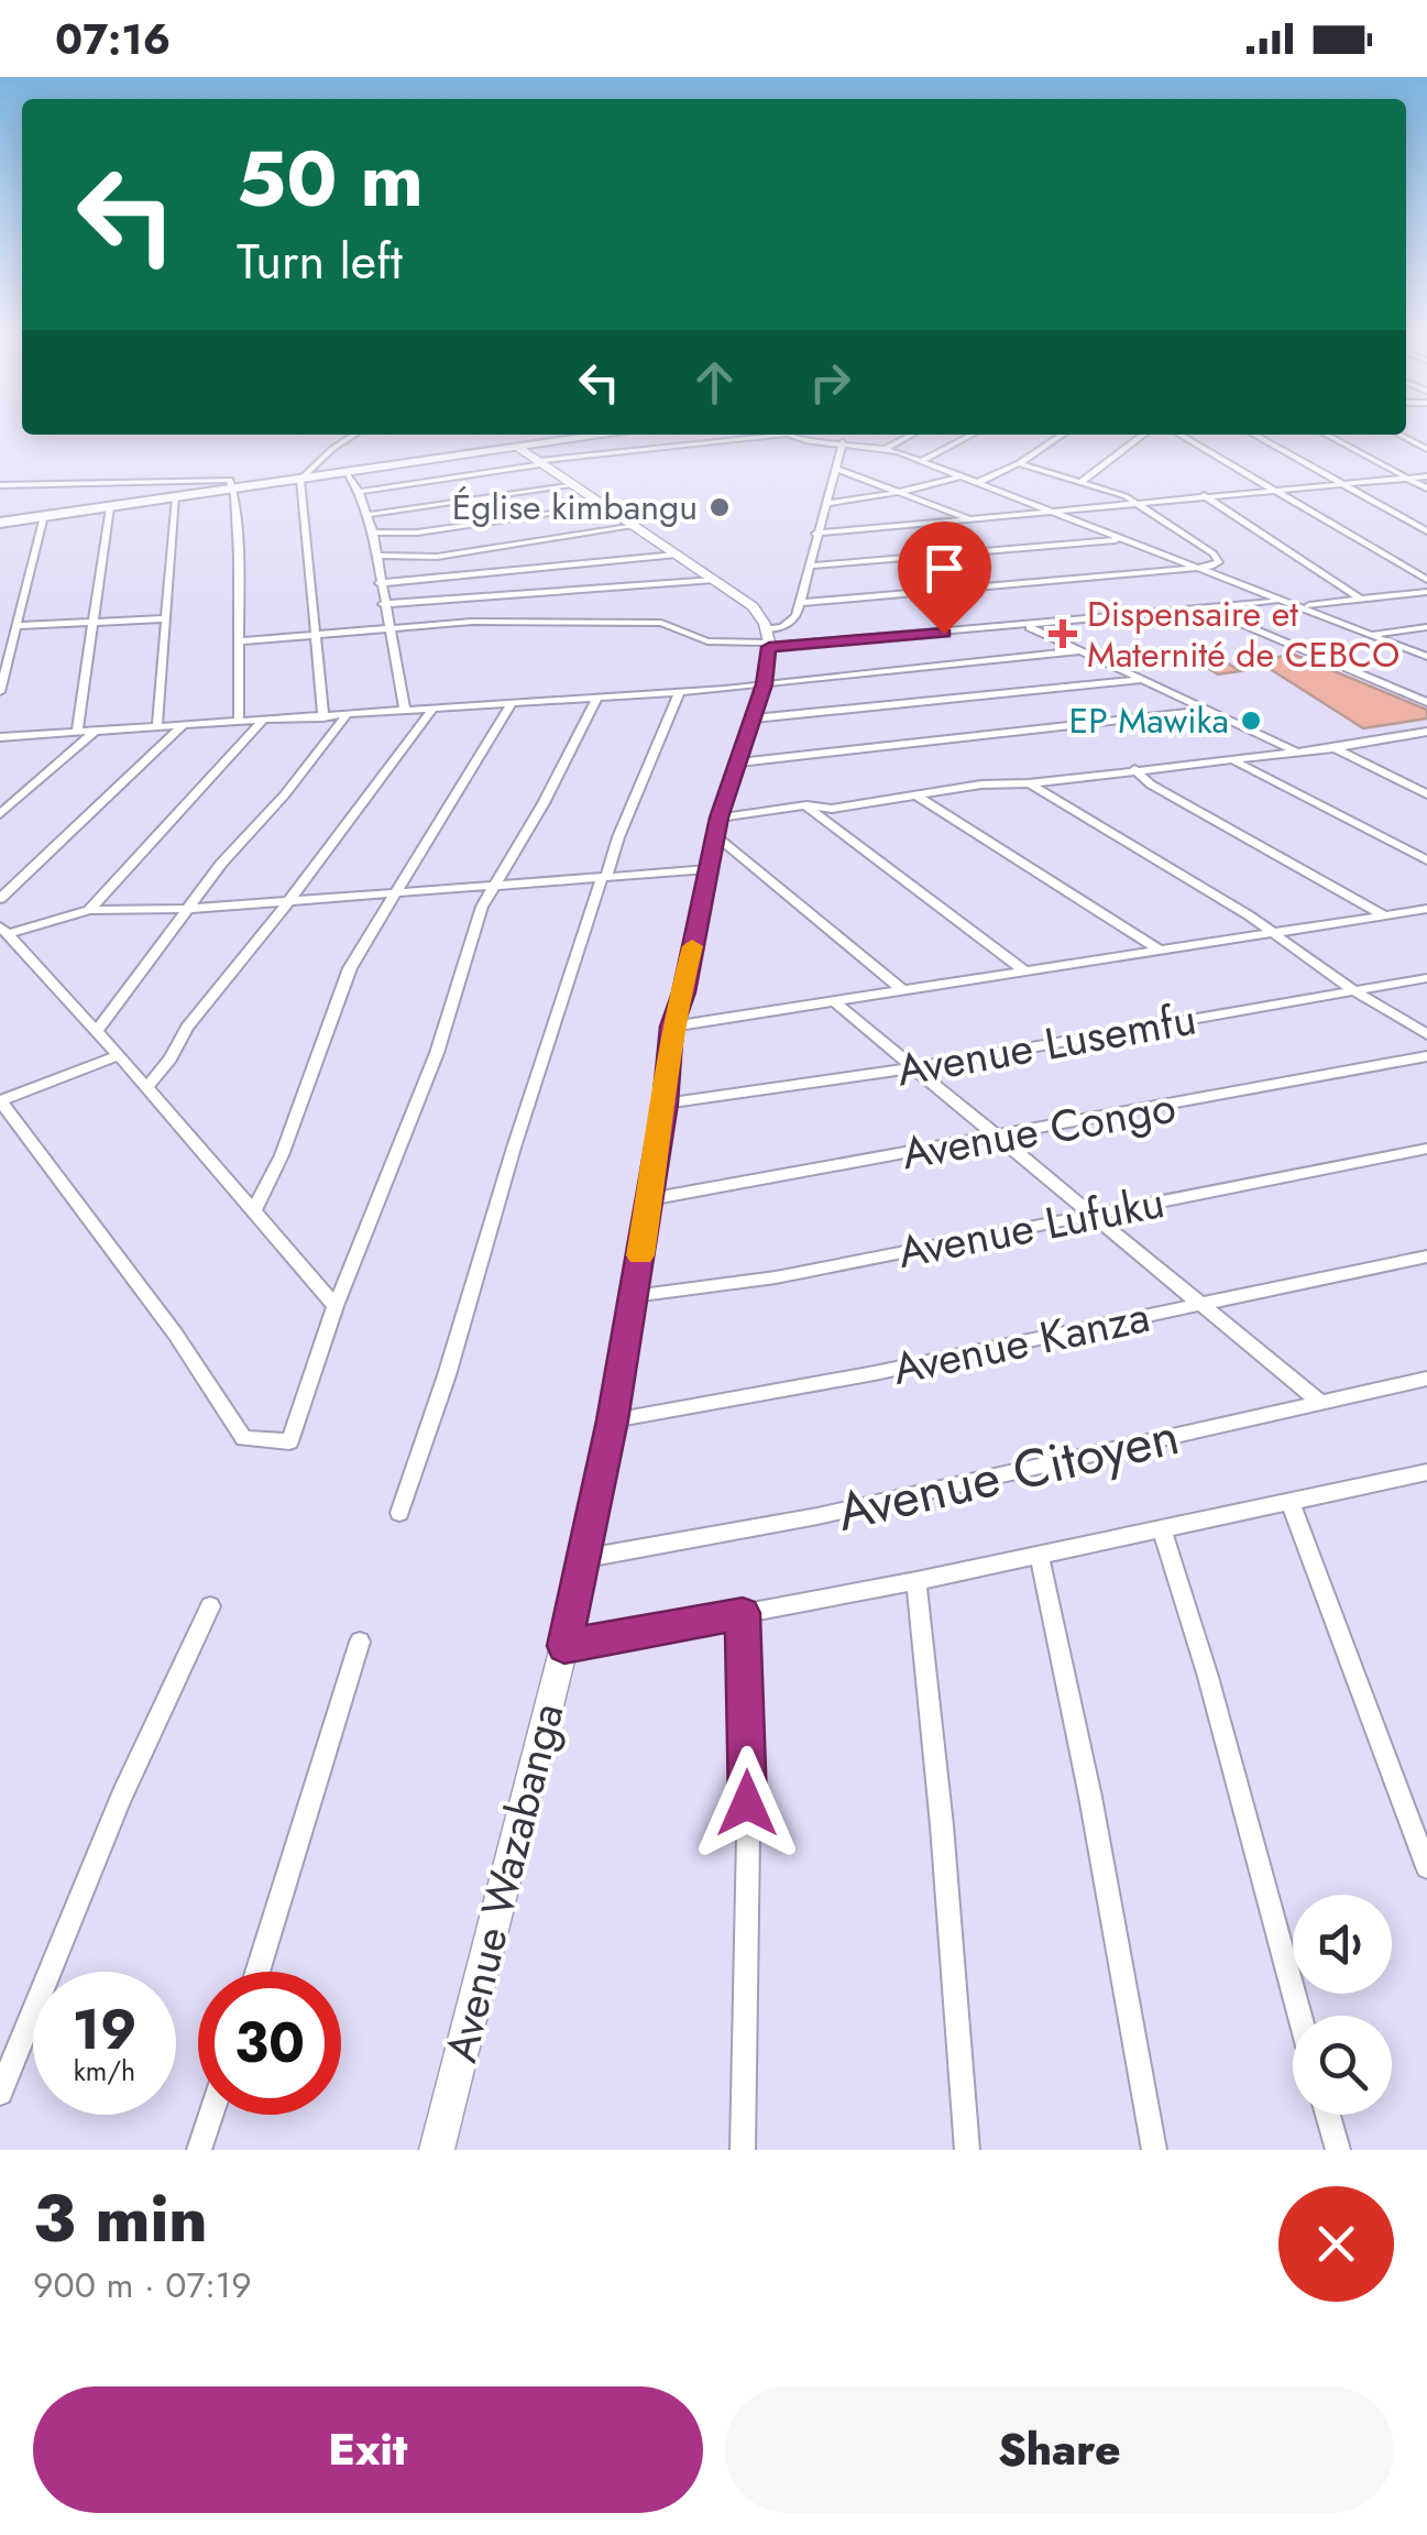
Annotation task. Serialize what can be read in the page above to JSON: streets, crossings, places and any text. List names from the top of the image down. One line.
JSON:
{"streets":{"main road":["Avenue Wazabanga"],"street":["Avenue Lusemfu","Avenue Congo","Avenue Lufuku","Avenue Kanza","Avenue Citoyen"]},"crossings":[["Avenue Lusemfu","Avenue Wazabanga"],["Avenue Congo","Avenue Wazabanga"],["Avenue Lufuku","Avenue Wazabanga"],["Avenue Kanza","Avenue Wazabanga"],["Avenue Citoyen","Avenue Wazabanga"]],"places":{"other":["Église kimbangu","EP Mawika"],"health":["Dispensaire et Maternité de CEBCO"]},"page":{"status":"07:16","turn":["50 m","Turn left"],"speed":"19 km/h","limit":"30","heading":["3 min","900 m · 07:19"],"buttons":["Exit","Share"]}}
